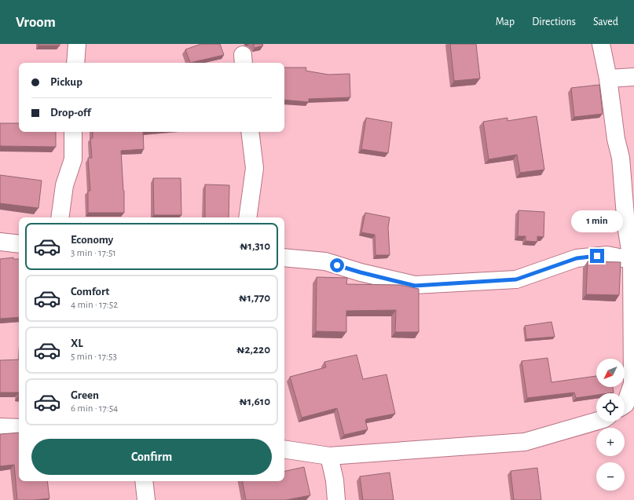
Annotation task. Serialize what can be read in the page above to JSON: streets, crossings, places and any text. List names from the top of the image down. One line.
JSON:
{"north":"bottom left","page":{"header":"Vroom","nav":["Map","Directions","Saved"],"banner":["Pickup","Drop-off"],"bubble":"1 min","list":[{"name":"Economy","note":"3 min · 17:51","value":"₦1,310"},{"name":"Comfort","note":"4 min · 17:52","value":"₦1,770"},{"name":"XL","note":"5 min · 17:53","value":"₦2,220"},{"name":"Green","note":"6 min · 17:54","value":"₦1,610"}],"map_buttons":["+","−"],"buttons":"Confirm"}}
